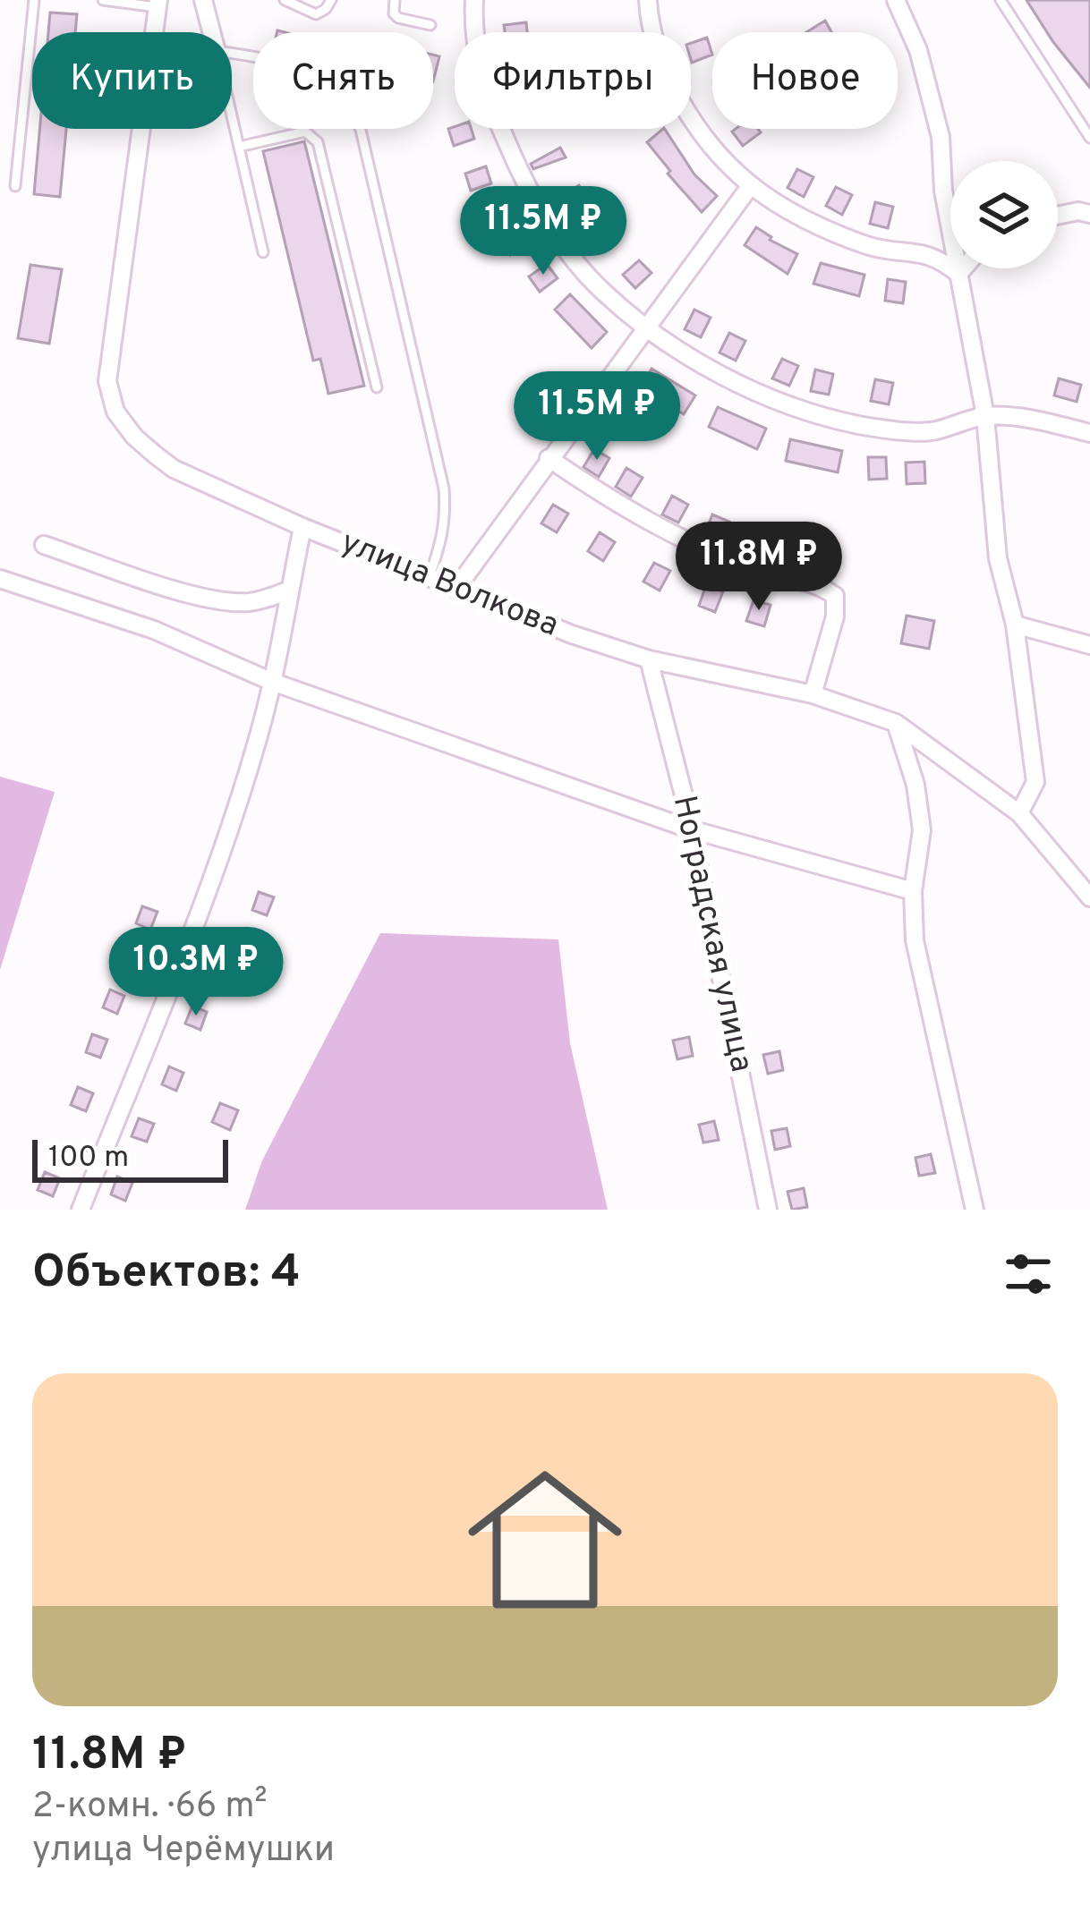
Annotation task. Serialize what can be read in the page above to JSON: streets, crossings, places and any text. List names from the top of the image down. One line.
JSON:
{"streets":{"street":["улица Волкова","Ноградская улица"]},"crossings":[["улица Волкова","Ноградская улица"]],"scale_bar":"100 m","page":{"chip":["Купить","Снять","Фильтры","Новое"],"price":["11.5M ₽","11.5M ₽","11.8M ₽","10.3M ₽"],"scale":"100 m","heading":"Объектов: 4","list":[{"name":"11.8M ₽","note":"2-комн. · 66 m² · улица Черёмушки"}]}}
